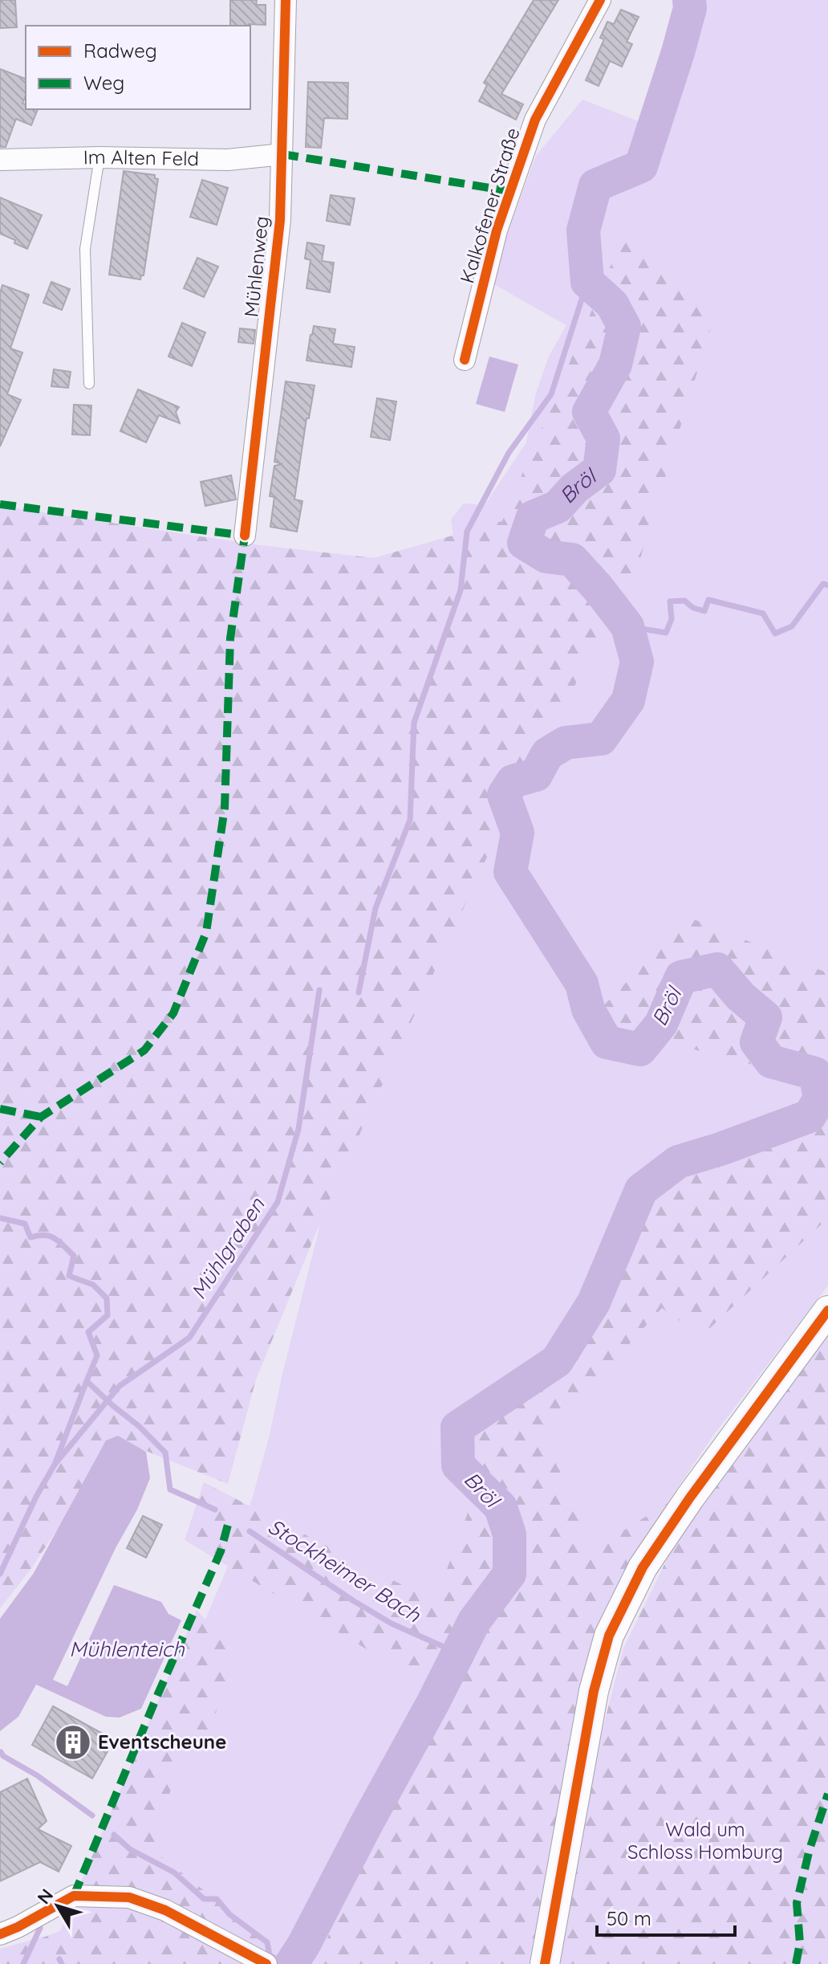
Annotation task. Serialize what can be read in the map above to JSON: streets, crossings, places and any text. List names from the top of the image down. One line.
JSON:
{"streets":{"street":["Im Alten Feld","Kalkofener Straße","Mühlenweg"]},"crossings":[["Im Alten Feld","Mühlenweg"]],"water":["Bröl","Mühlgraben","Stockheimer Bach","Mühlenteich"],"parks":["Wald um Schloss Homburg"],"places":{"building":["Eventscheune"]},"legend":["Radweg","Weg"],"scale_bar":"50 m","north":"top left"}
